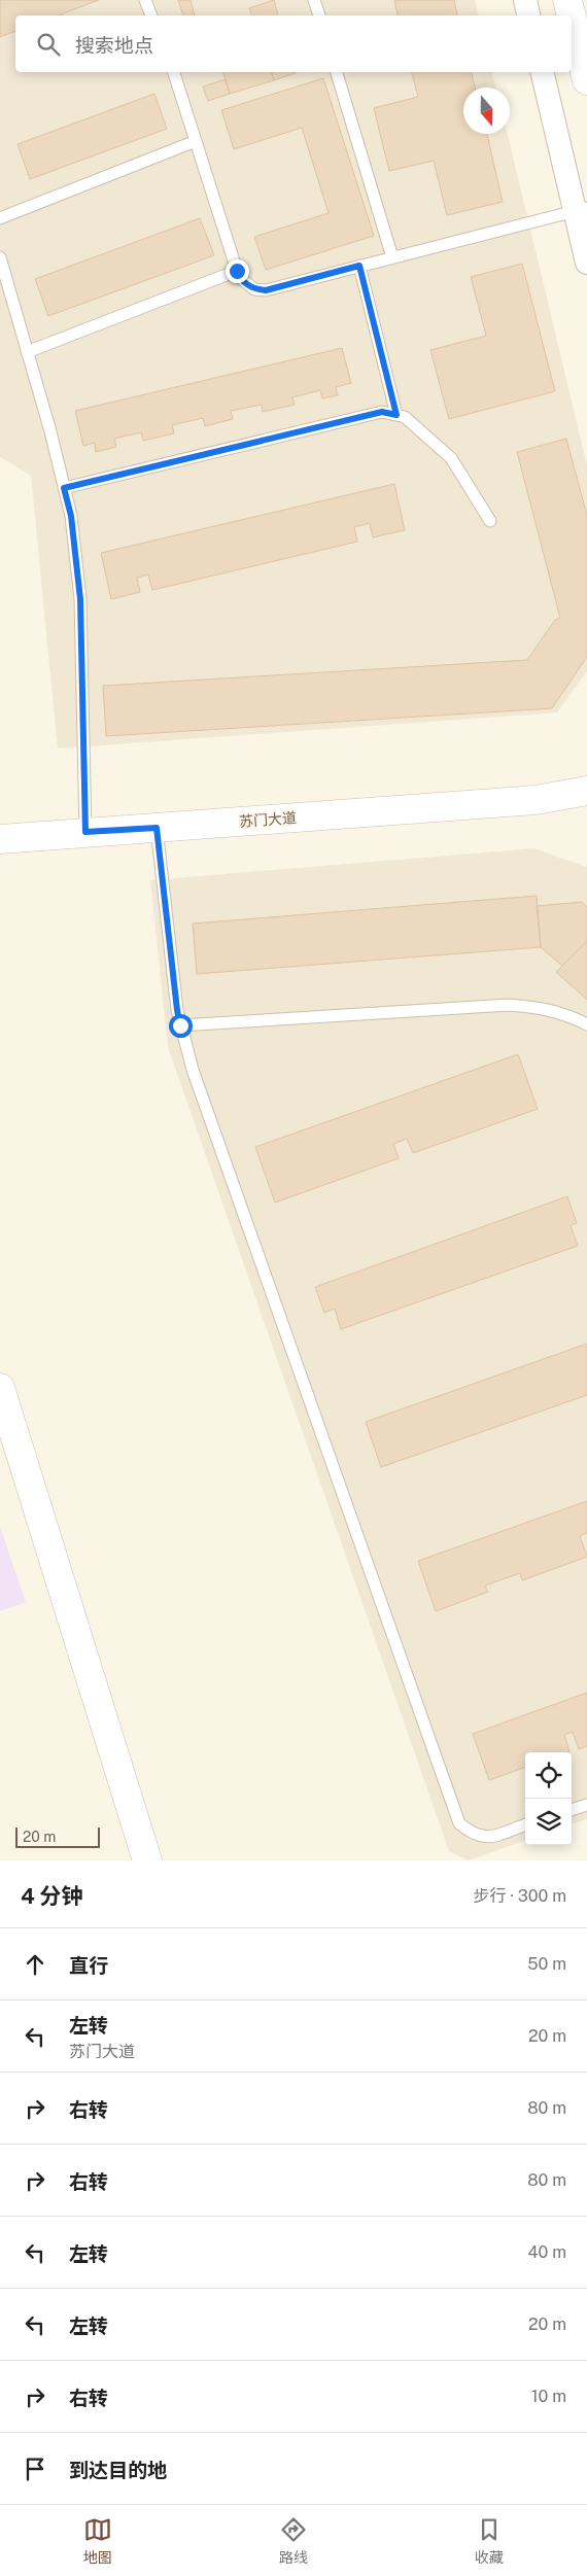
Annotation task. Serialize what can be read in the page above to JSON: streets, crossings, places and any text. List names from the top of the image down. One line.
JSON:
{"streets":{"main road":["苏门大道"]},"scale_bar":"20 m","north":"bottom","page":{"search":"搜索地点","scale":"20 m","heading":["4 分钟","步行 · 300 m"],"list":[["直行","50 m"],["左转","苏门大道","20 m"],["右转","80 m"],["右转","80 m"],["左转","40 m"],["左转","20 m"],["右转","10 m"],"到达目的地"],"nav":["地图","路线","收藏"]}}
